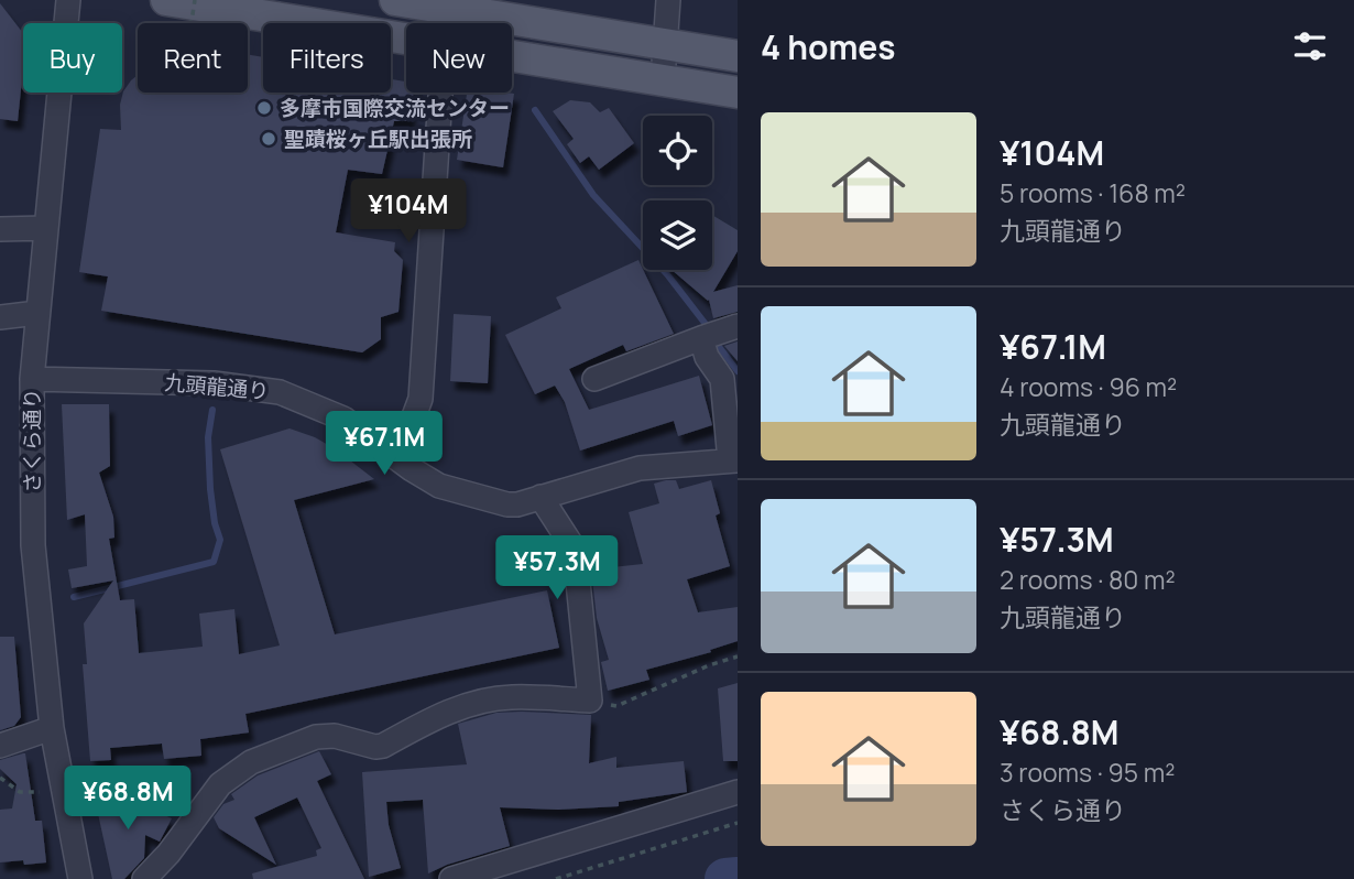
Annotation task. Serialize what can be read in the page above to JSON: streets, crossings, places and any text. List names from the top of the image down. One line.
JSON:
{"streets":{"street":["九頭龍通り","さくら通り"]},"crossings":[["九頭龍通り","さくら通り"]],"places":["多摩市国際交流センター","聖蹟桜ヶ丘駅出張所"],"page":{"heading":"4 homes","chip":["Buy","Rent","Filters","New"],"list":[{"name":"¥104M","note":"5 rooms · 168 m² · 九頭龍通り"},{"name":"¥67.1M","note":"4 rooms · 96 m² · 九頭龍通り"},{"name":"¥57.3M","note":"2 rooms · 80 m² · 九頭龍通り"},{"name":"¥68.8M","note":"3 rooms · 95 m² · さくら通り"}],"price":["¥104M","¥67.1M","¥57.3M","¥68.8M"]}}
